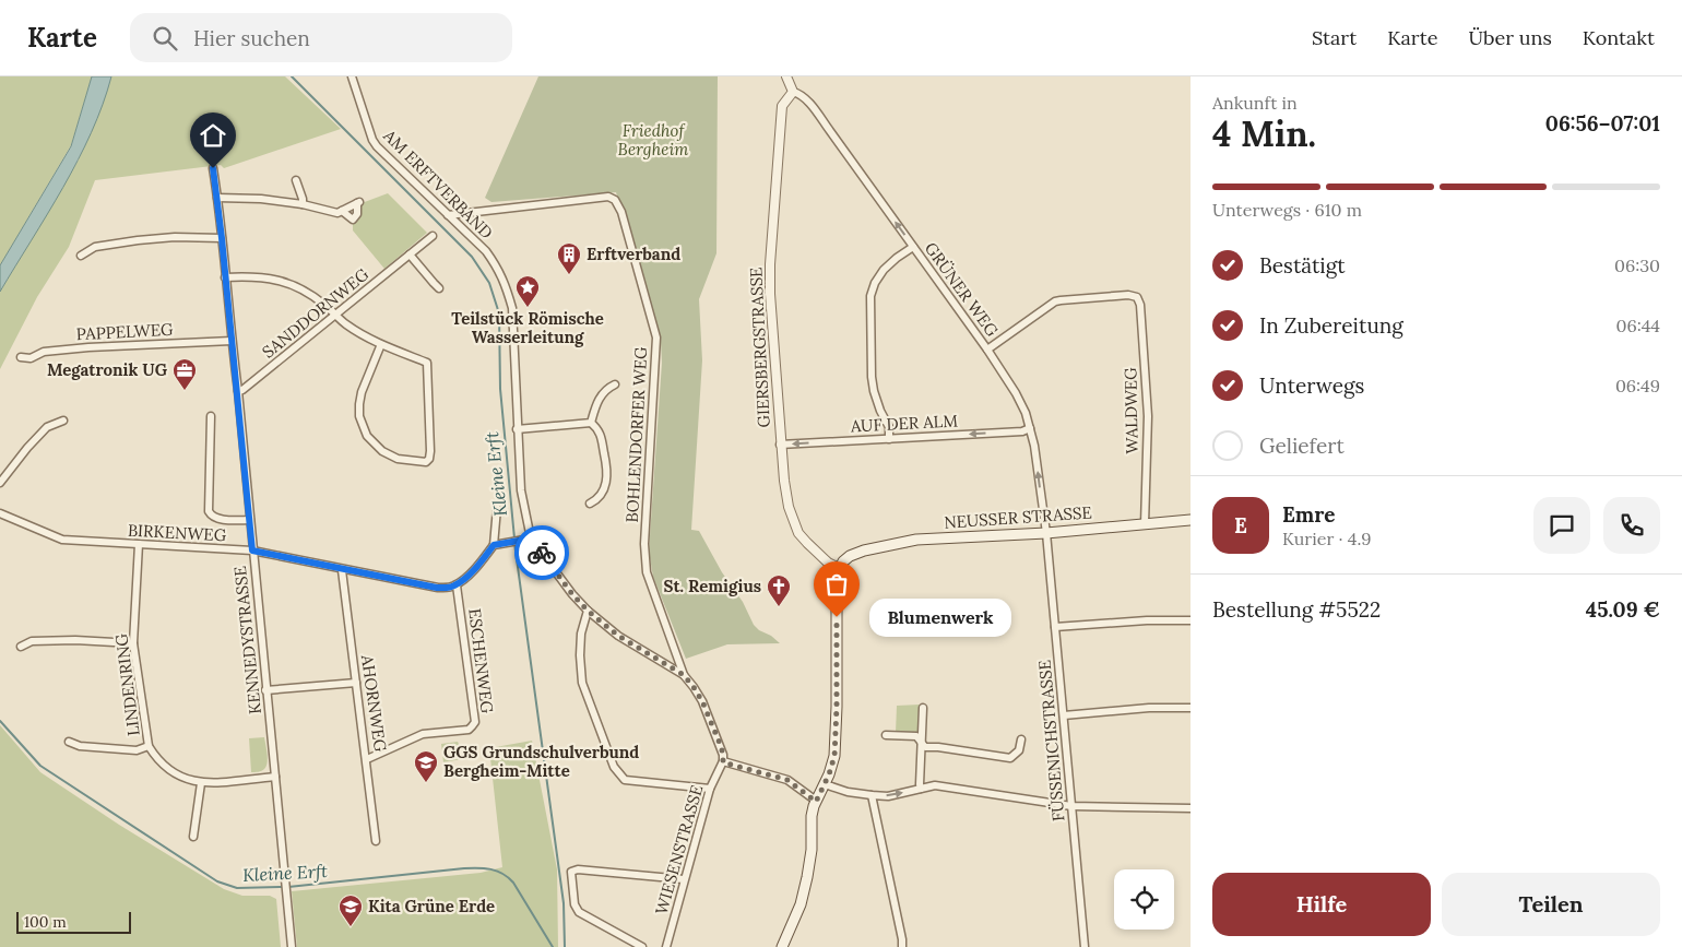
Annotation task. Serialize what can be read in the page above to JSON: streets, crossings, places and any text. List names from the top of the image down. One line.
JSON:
{"streets":{"main road":["NEUSSER STRASSE"],"street":["AM ERFTVERBAND","GRÜNER WEG","SANDDORNWEG","PAPPELWEG","GIERSBERGSTRASSE","WALDWEG","AUF DER ALM","BOHLENDORFER WEG","BIRKENWEG","KENNEDYSTRASSE","ESCHENWEG","LINDENRING","AHORNWEG","FÜSSENICHSTRASSE","WIESENSTRASSE"]},"crossings":[["AM ERFTVERBAND","BOHLENDORFER WEG"],["GRÜNER WEG","GIERSBERGSTRASSE"],["GRÜNER WEG","WALDWEG"],["GRÜNER WEG","AUF DER ALM"],["GRÜNER WEG","NEUSSER STRASSE"],["GRÜNER WEG","FÜSSENICHSTRASSE"],["SANDDORNWEG","KENNEDYSTRASSE"],["PAPPELWEG","KENNEDYSTRASSE"],["GIERSBERGSTRASSE","AUF DER ALM"],["GIERSBERGSTRASSE","NEUSSER STRASSE"],["WALDWEG","NEUSSER STRASSE"],["NEUSSER STRASSE","FÜSSENICHSTRASSE"],["BIRKENWEG","KENNEDYSTRASSE"],["BIRKENWEG","ESCHENWEG"],["BIRKENWEG","LINDENRING"],["BIRKENWEG","AHORNWEG"],["KENNEDYSTRASSE","LINDENRING"],["ESCHENWEG","AHORNWEG"]],"one_way":["GRÜNER WEG","AUF DER ALM"],"water":["Kleine Erft"],"parks":["Friedhof Bergheim"],"places":{"building":["Erftverband"],"place":["Teilstück Römische Wasserleitung"],"office":["Megatronik UG"],"church":["St. Remigius"],"other":["Blumenwerk"],"school or university":["GGS Grundschulverbund Bergheim-Mitte","Kita Grüne Erde"]},"scale_bar":"100 m","page":{"header":"Karte","search":"Hier suchen","nav":["Start","Karte","Über uns","Kontakt"],"heading":["4 Min.","Ankunft in","06:56–07:01"],"panel":["Emre","Kurier · 4.9","Bestellung #5522","45.09 €"],"bar":"Unterwegs · 610 m","list":[["Bestätigt","06:30"],["In Zubereitung","06:44"],["Unterwegs","06:49"],"Geliefert"],"round":"E","bubble":"Blumenwerk","buttons":["Hilfe","Teilen"],"scale":"100 m"}}
